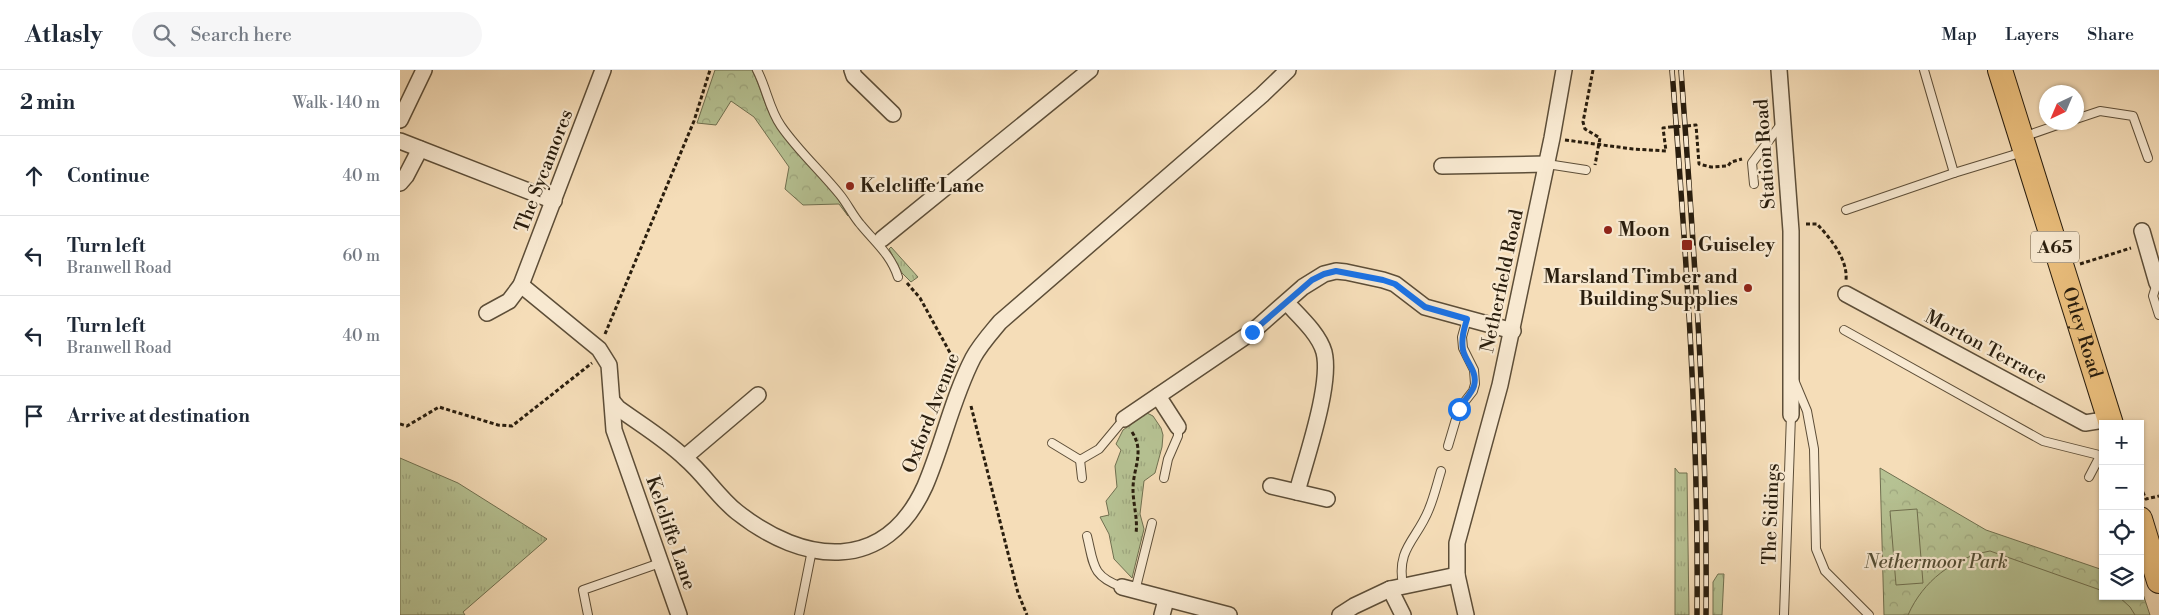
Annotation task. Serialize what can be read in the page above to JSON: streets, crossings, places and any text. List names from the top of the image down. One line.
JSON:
{"streets":{"main road":["A65","Otley Road"],"street":["Station Road","The Sycamores","Netherfield Road","Morton Terrace","Oxford Avenue","Kelcliffe Lane"],"lane":["The Sidings"]},"crossings":[["Station Road","The Sidings"],["Oxford Avenue","Kelcliffe Lane"]],"parks":["Nethermoor Park"],"places":{"other":["Kelcliffe Lane","Moon","Marsland Timber and Building Supplies"],"transit":["Guiseley"]},"north":"bottom left","page":{"header":"Atlasly","search":"Search here","nav":["Map","Layers","Share"],"heading":["2 min","Walk · 140 m"],"list":[["Continue","40 m"],["Turn left","Branwell Road","60 m"],["Turn left","Branwell Road","40 m"],"Arrive at destination"],"map_buttons":["+","−"]}}
